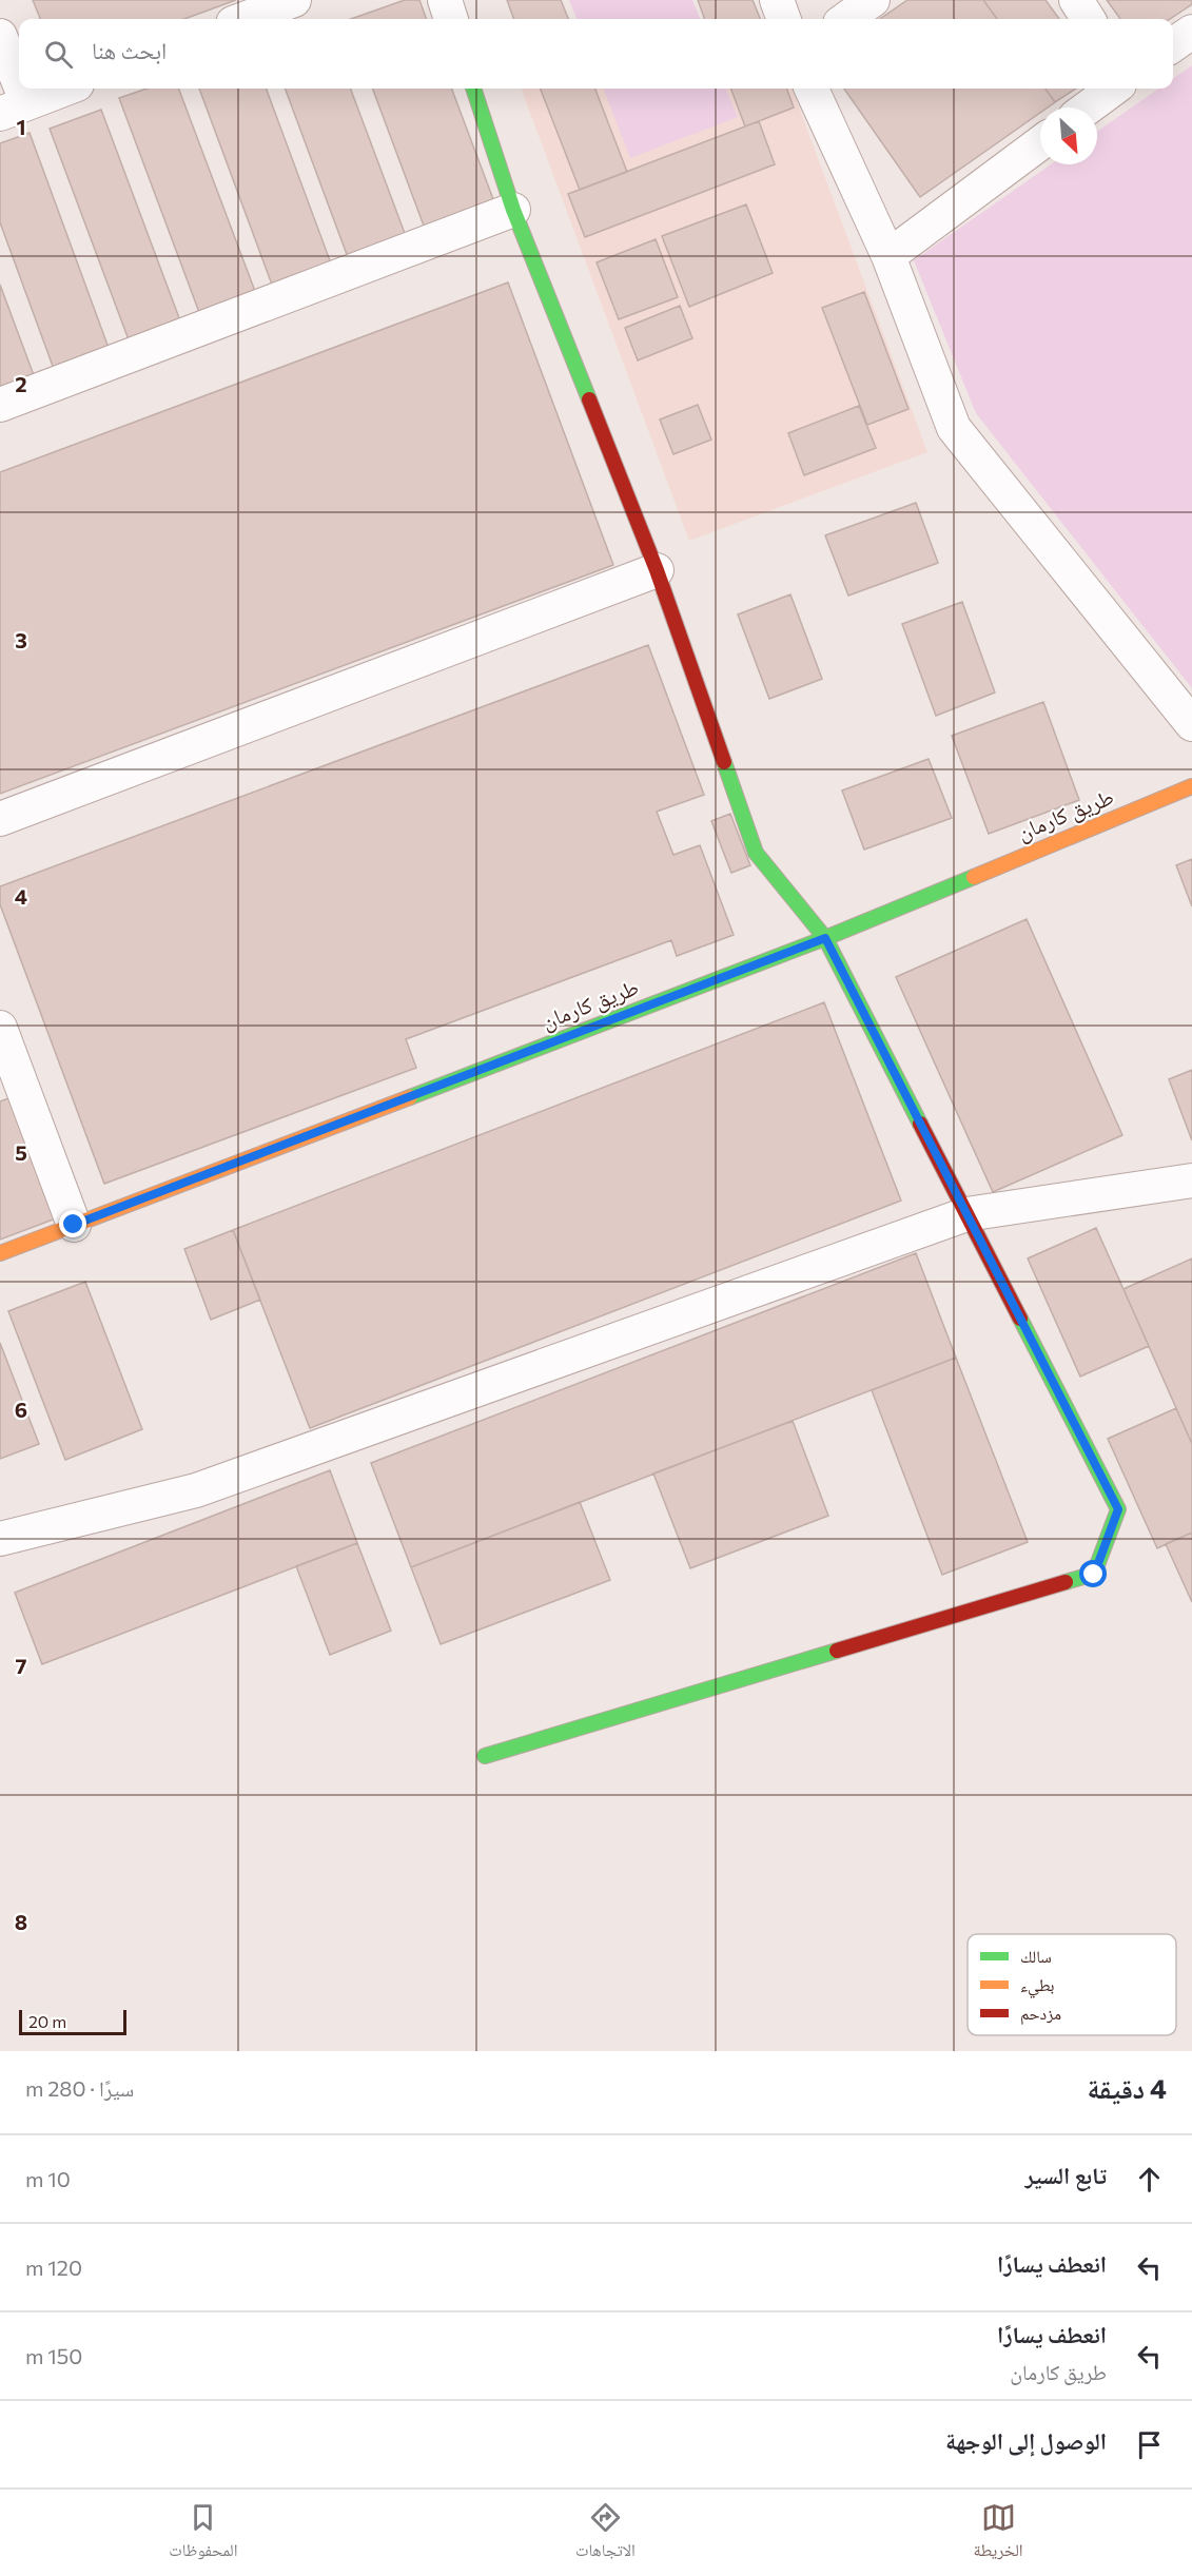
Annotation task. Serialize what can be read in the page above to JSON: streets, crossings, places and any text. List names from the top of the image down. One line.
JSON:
{"streets":{"street":["طريق كارمان"]},"legend":["سالك","بطيء","مزدحم"],"scale_bar":"20 m","north":"bottom right","page":{"search":"ابحث هنا","scale":"20 m","heading":["4 دقيقة","سيرًا · 280 m"],"list":[["تابع السير","10 m"],["انعطف يسارًا","120 m"],["انعطف يسارًا","طريق كارمان","150 m"],"الوصول إلى الوجهة"],"nav":["الخريطة","الاتجاهات","المحفوظات"]},"grid":{"rows":["1","2","3","4","5","6","7","8"]}}
